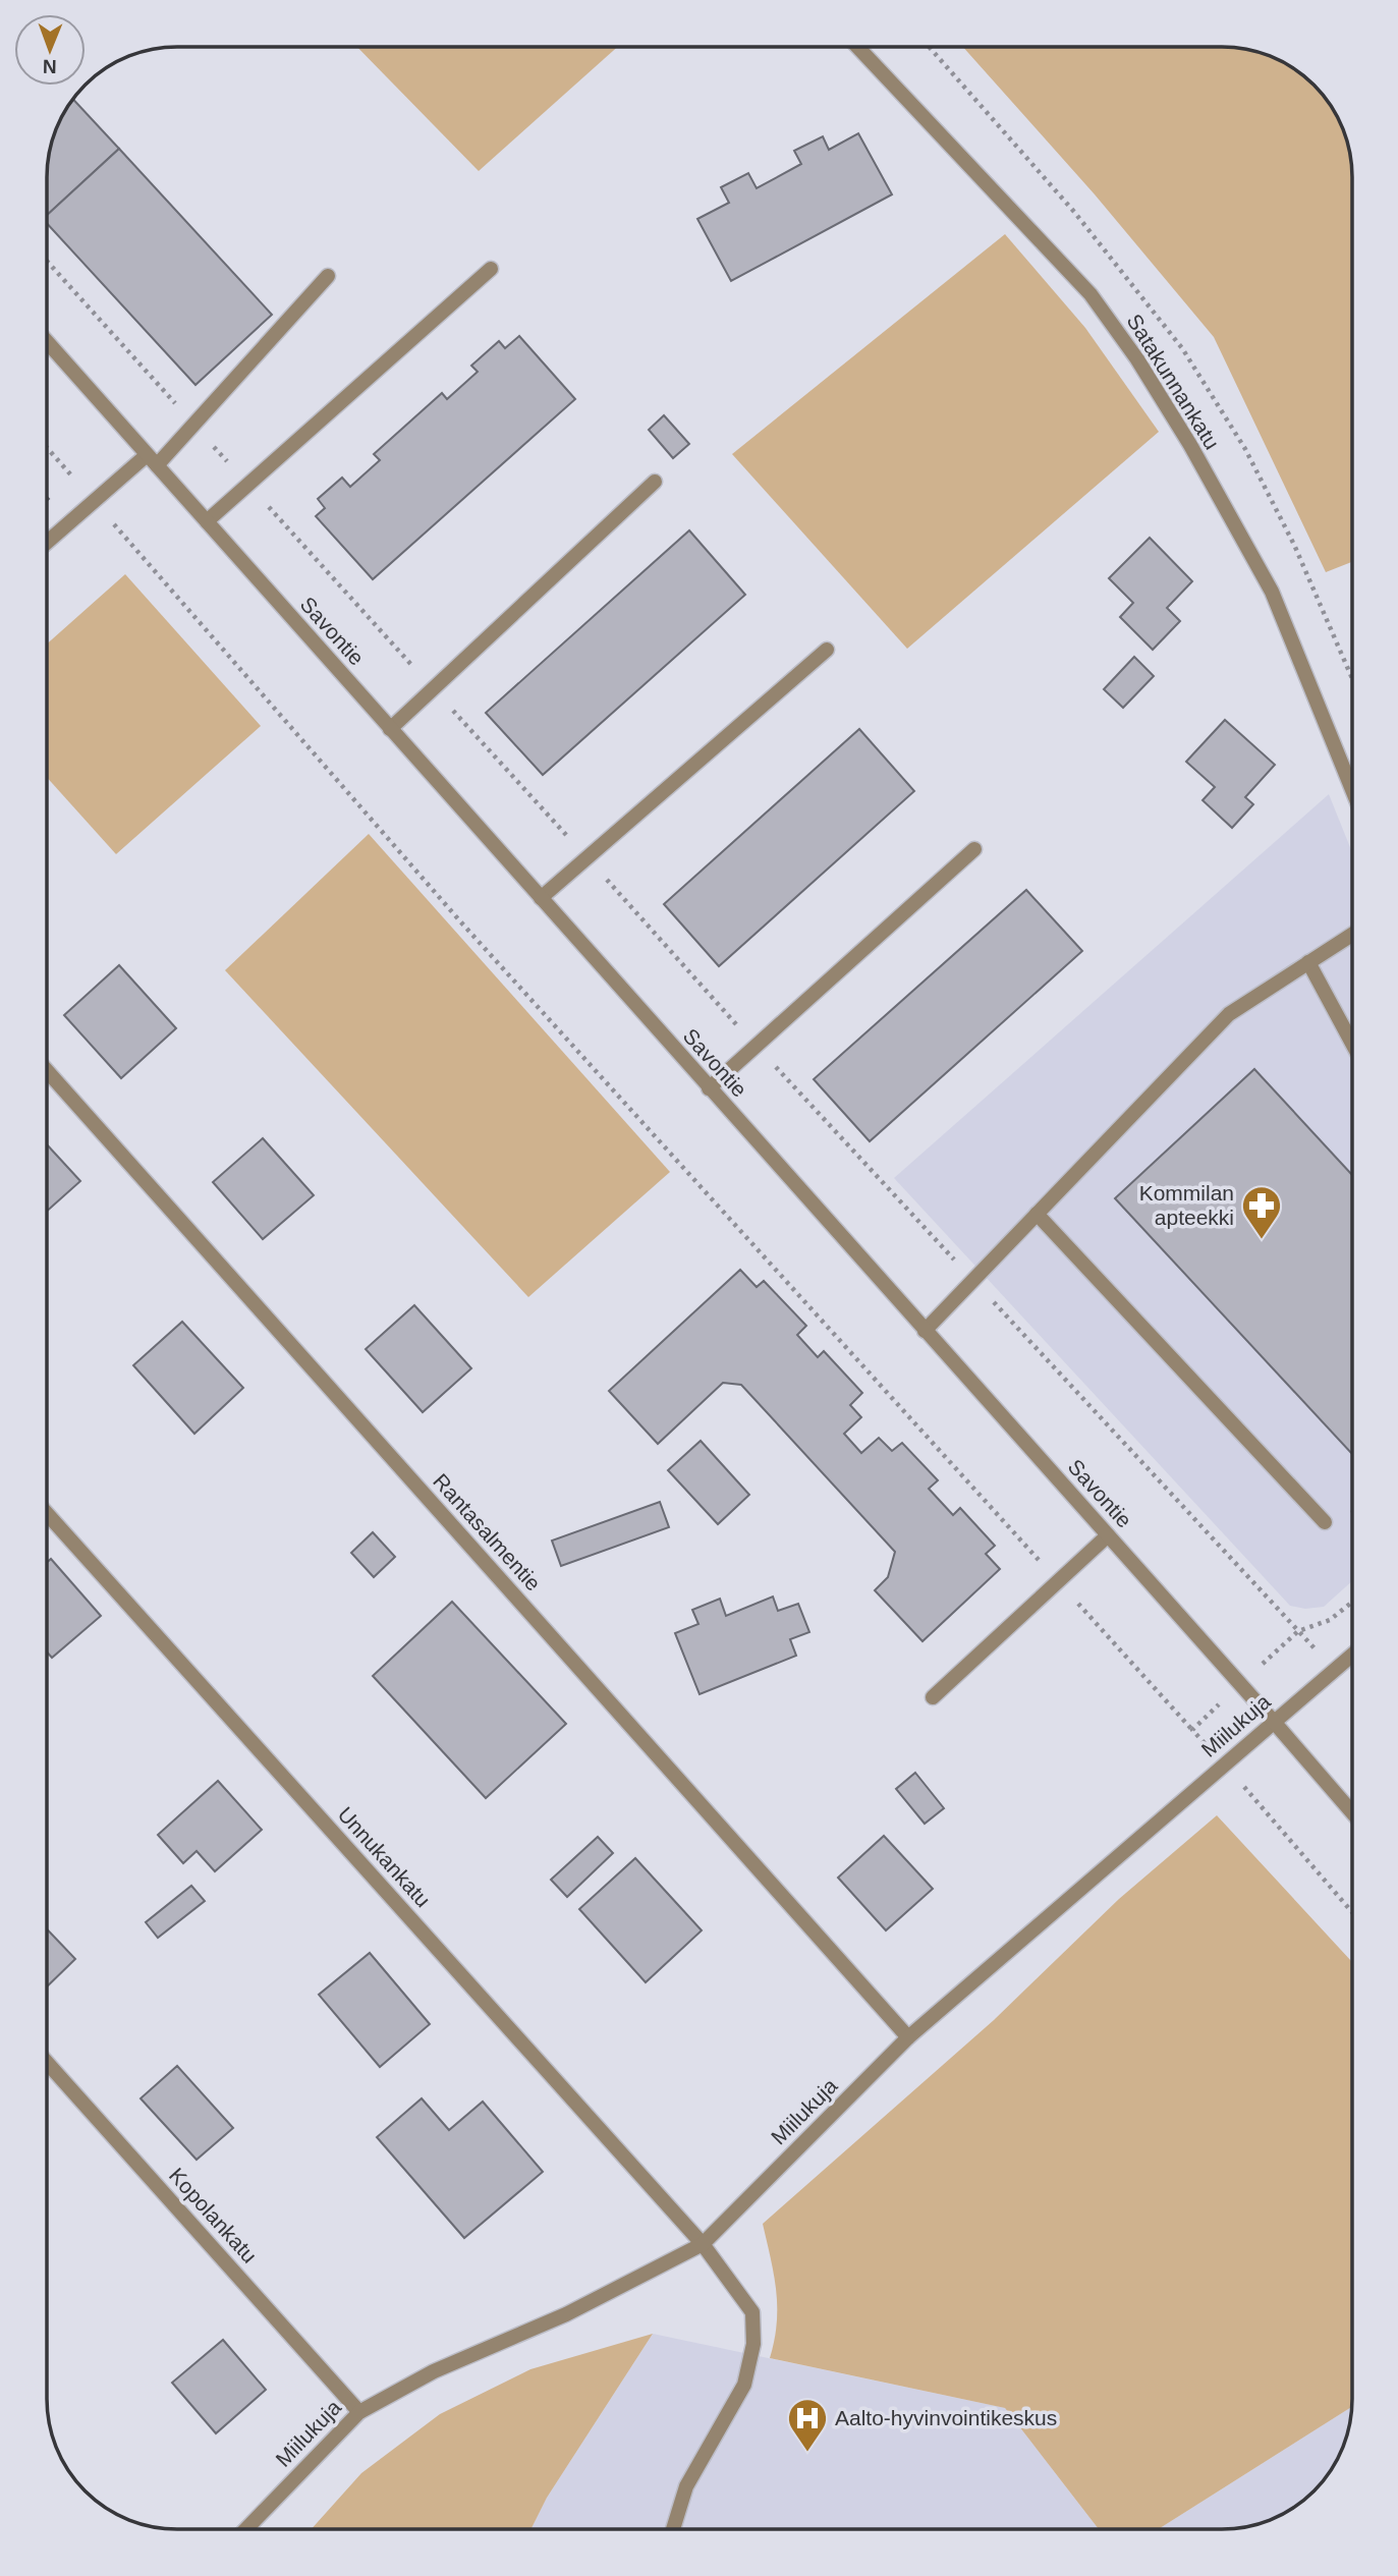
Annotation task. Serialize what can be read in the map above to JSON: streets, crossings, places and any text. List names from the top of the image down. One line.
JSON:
{"streets":{"street":["Satakunnankatu","Savontie","Rantasalmentie","Miilukuja","Unnukankatu","Kopolankatu"]},"crossings":[["Savontie","Miilukuja"],["Rantasalmentie","Miilukuja"],["Miilukuja","Unnukankatu"],["Miilukuja","Kopolankatu"]],"places":{"pharmacy":["Kommilan apteekki"],"hospital":["Aalto-hyvinvointikeskus"]},"north":"bottom"}
